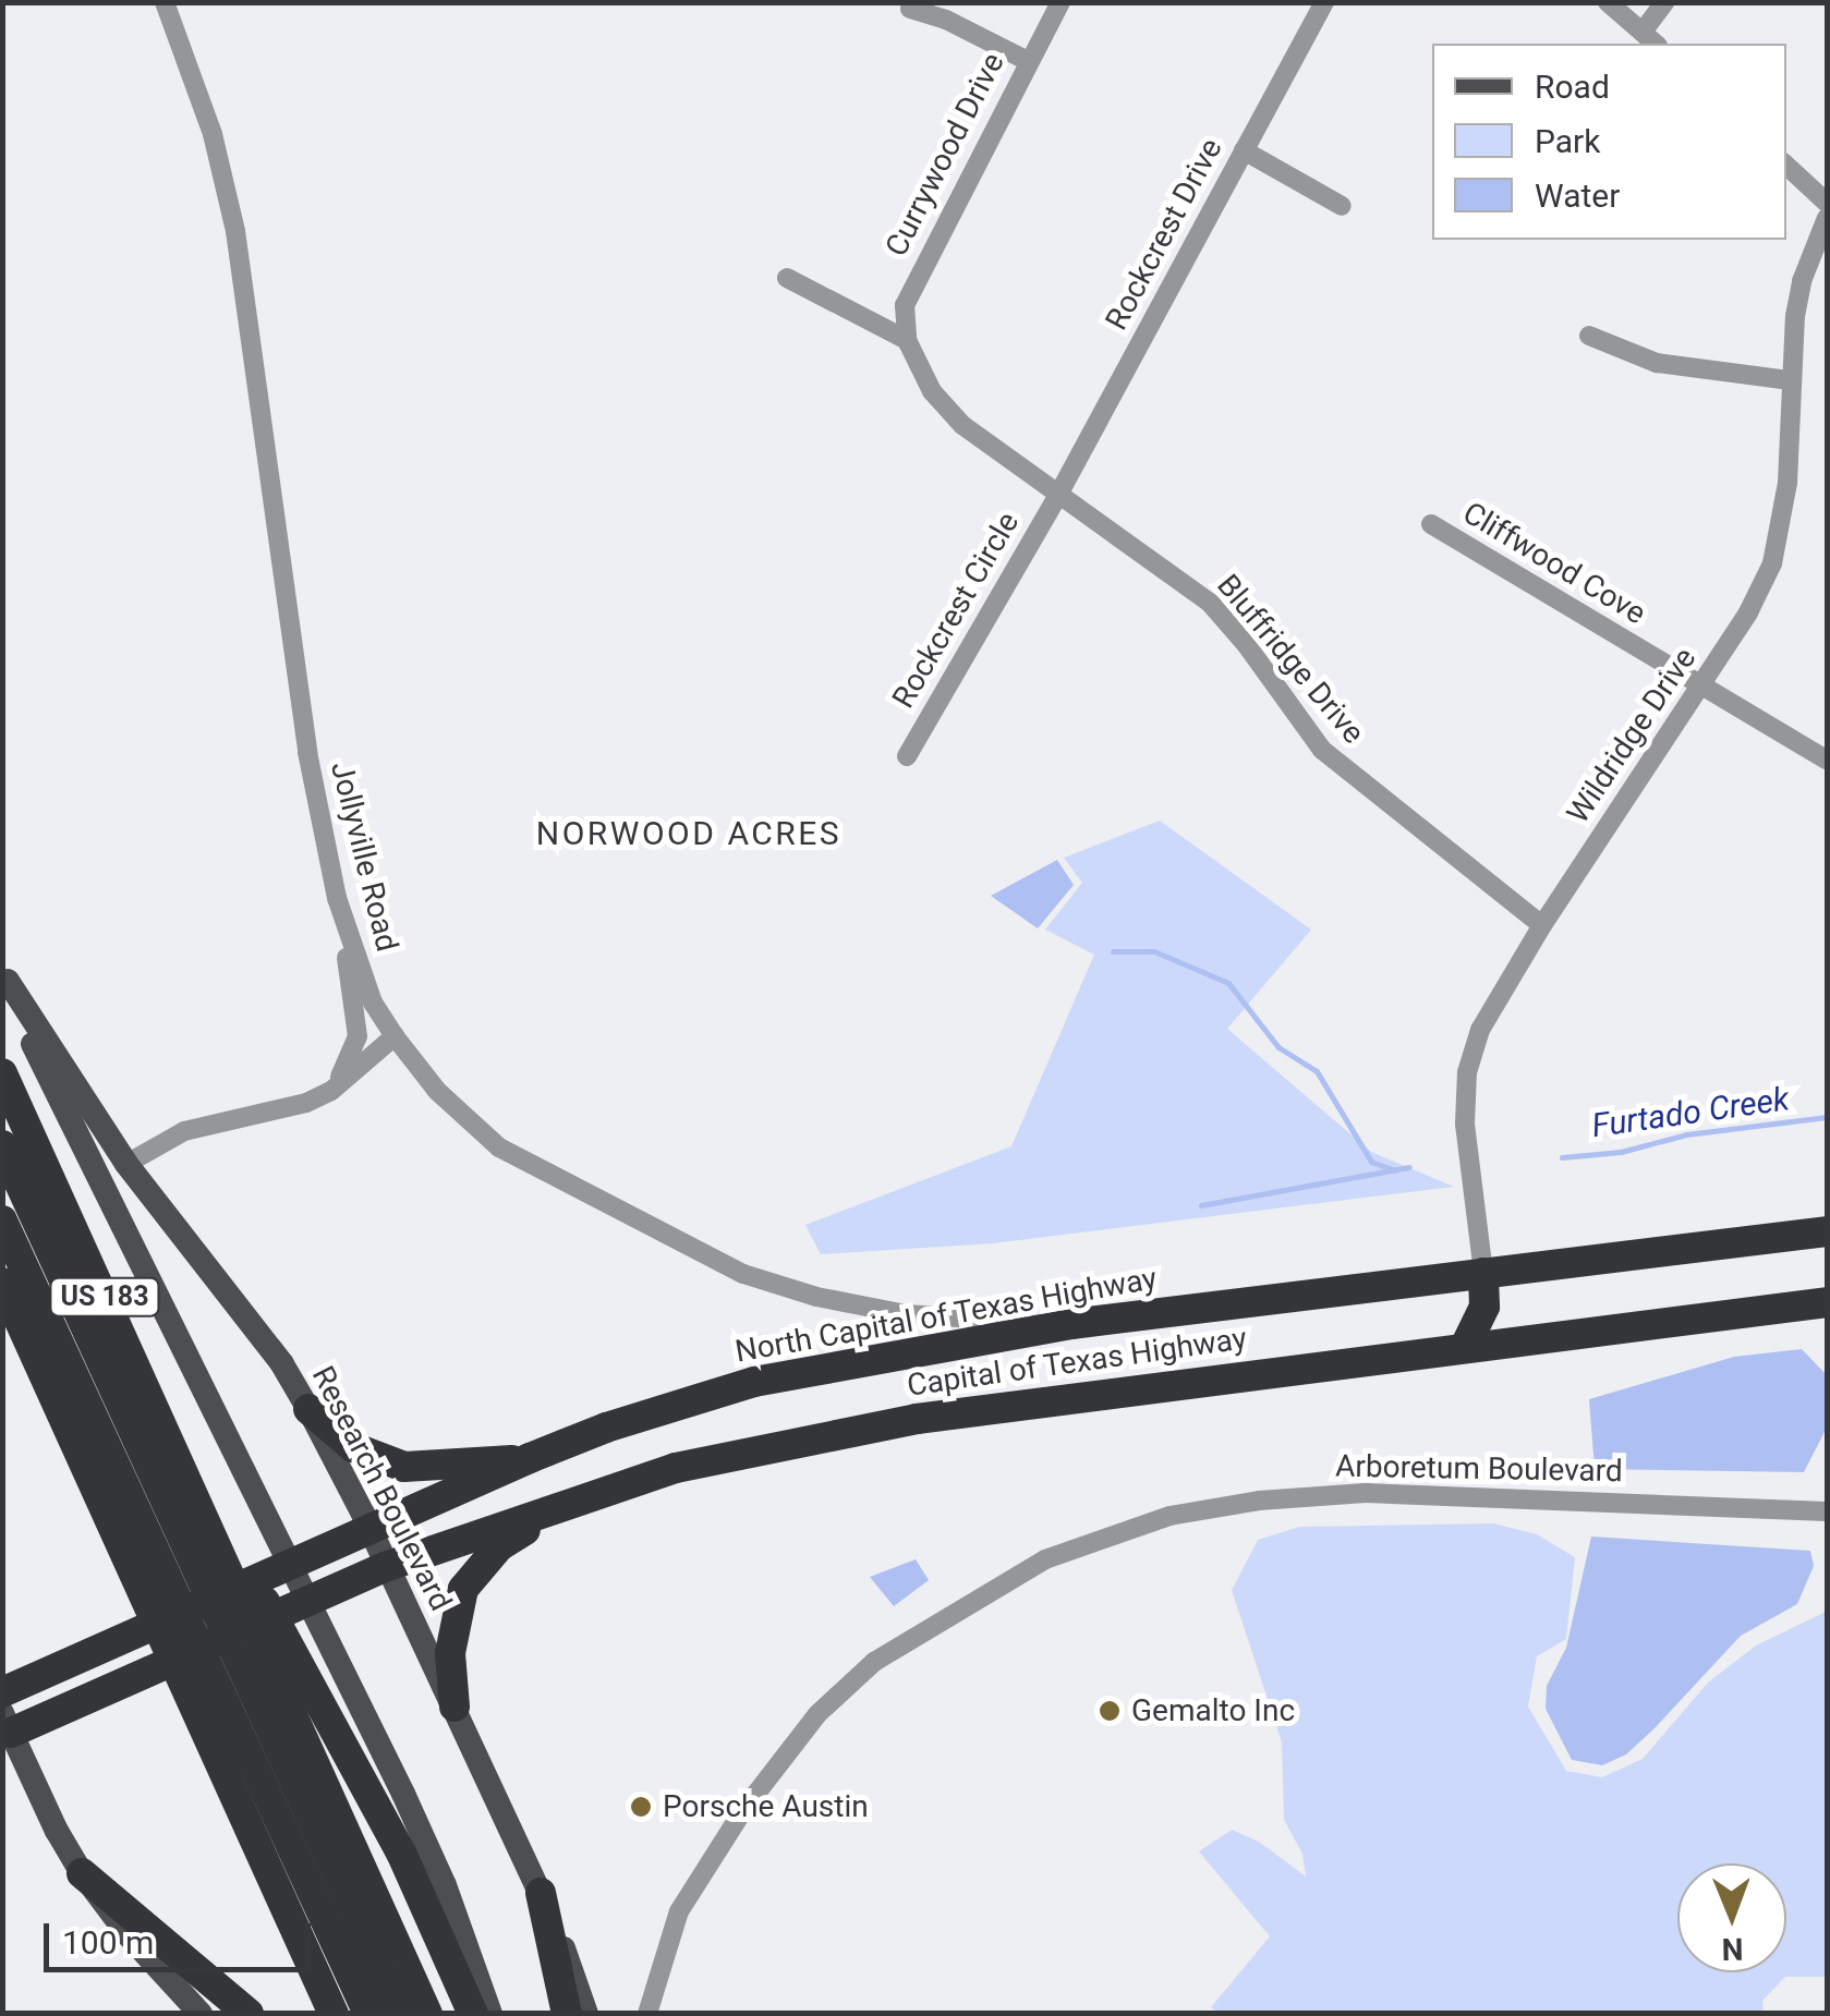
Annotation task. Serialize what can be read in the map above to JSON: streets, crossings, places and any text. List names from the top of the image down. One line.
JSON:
{"streets":{"highway":["US 183","North Capital of Texas Highway","Capital of Texas Highway"],"main road":["Research Boulevard"],"street":["Currywood Drive","Rockcrest Drive","Cliffwood Cove","Rockcrest Circle","Bluffridge Drive","Wildridge Drive","Jollyville Road","Arboretum Boulevard"]},"crossings":[["Currywood Drive","Bluffridge Drive"],["Rockcrest Drive","Rockcrest Circle"],["Rockcrest Drive","Bluffridge Drive"],["Cliffwood Cove","Wildridge Drive"],["Rockcrest Circle","Bluffridge Drive"],["Bluffridge Drive","Wildridge Drive"],["Wildridge Drive","North Capital of Texas Highway"],["Jollyville Road","North Capital of Texas Highway"],["North Capital of Texas Highway","Research Boulevard"],["Capital of Texas Highway","Research Boulevard"]],"districts":["NORWOOD ACRES"],"water":["Furtado Creek"],"places":["Gemalto Inc","Porsche Austin"],"legend":["Road","Park","Water"],"scale_bar":"100 m","north":"bottom"}
